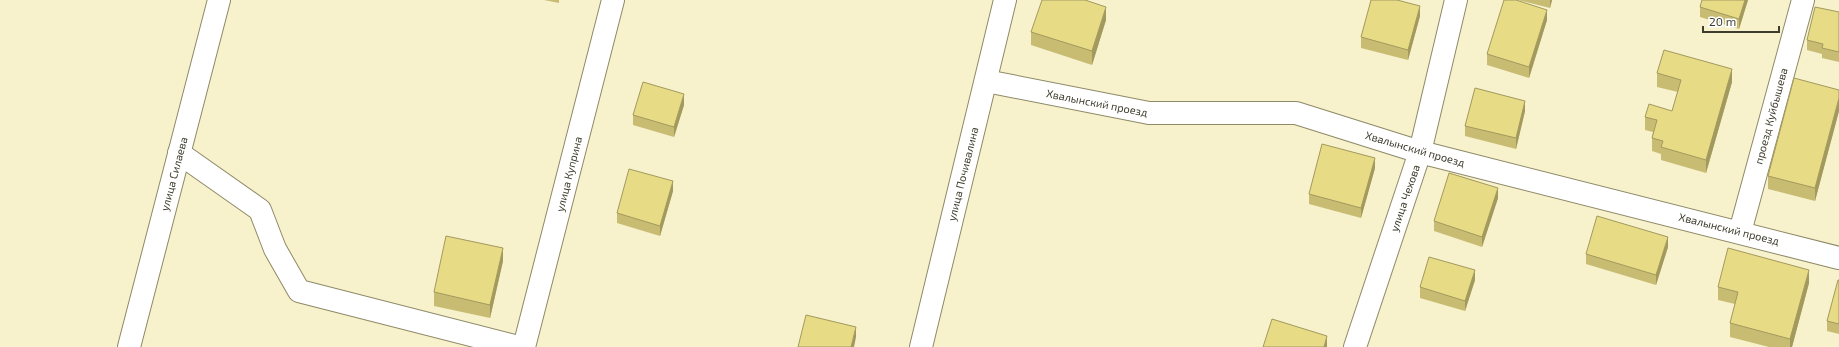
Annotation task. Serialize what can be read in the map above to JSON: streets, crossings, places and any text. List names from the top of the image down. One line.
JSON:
{"streets":{"street":["Хвалынский проезд","проезд Куйбышева","улица Силаева","улица Куприна","улица Почивалина","улица Чехова"]},"crossings":[["Хвалынский проезд","проезд Куйбышева"],["Хвалынский проезд","улица Почивалина"],["Хвалынский проезд","улица Чехова"]],"scale_bar":"20 m"}
